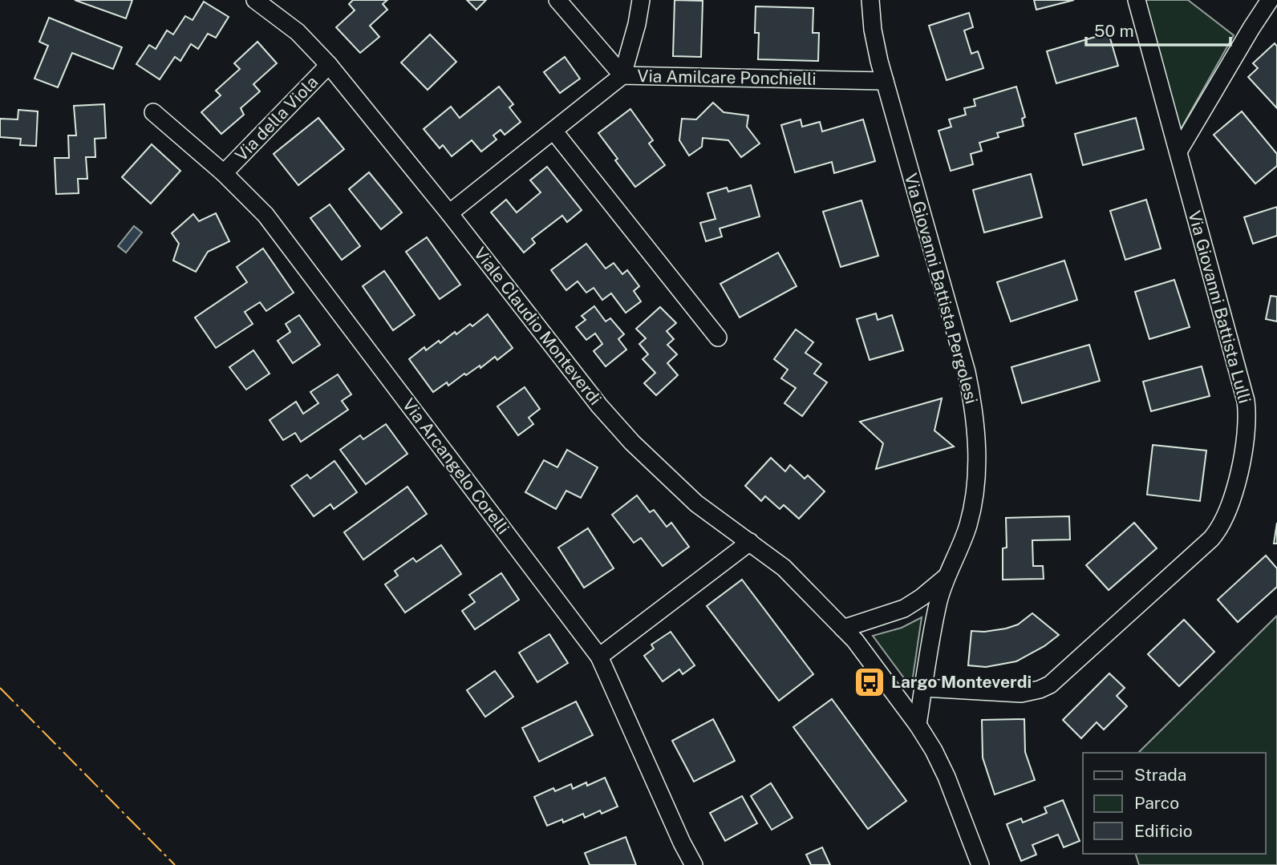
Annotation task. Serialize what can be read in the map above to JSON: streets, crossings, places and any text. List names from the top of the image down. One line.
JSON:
{"streets":{"street":["Via Amilcare Ponchielli","Via della Viola","Via Giovanni Battista Pergolesi","Via Giovanni Battista Lulli","Viale Claudio Monteverdi","Via Arcangelo Corelli"]},"crossings":[["Via Amilcare Ponchielli","Via Giovanni Battista Pergolesi"],["Via Amilcare Ponchielli","Viale Claudio Monteverdi"],["Via della Viola","Viale Claudio Monteverdi"],["Via della Viola","Via Arcangelo Corelli"],["Via Giovanni Battista Pergolesi","Via Giovanni Battista Lulli"],["Via Giovanni Battista Pergolesi","Viale Claudio Monteverdi"]],"places":{"bus stop":["Largo Monteverdi"]},"legend":["Strada","Parco","Edificio"],"scale_bar":"50 m"}
